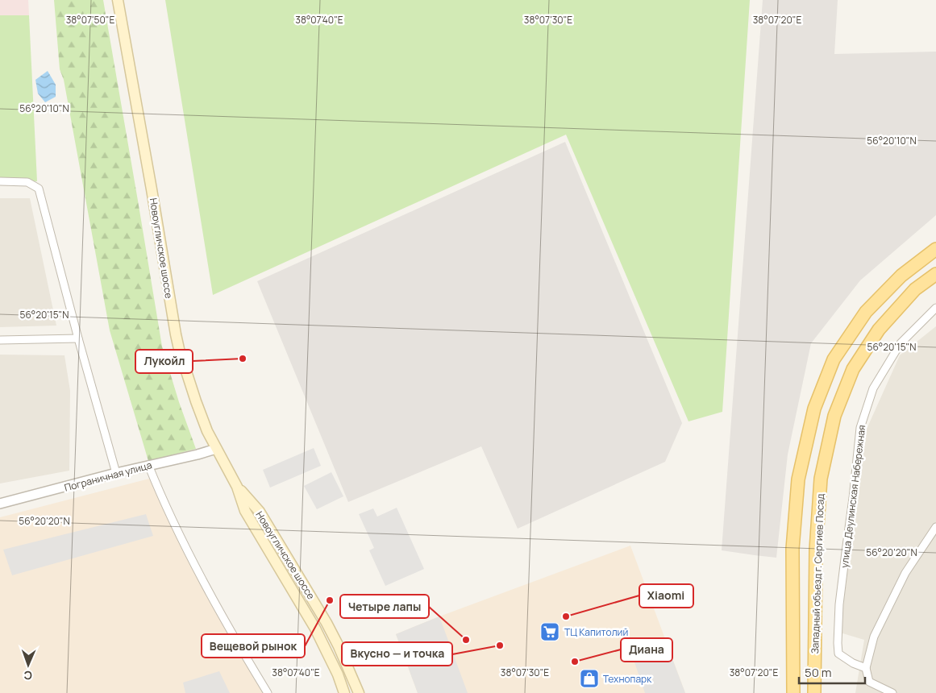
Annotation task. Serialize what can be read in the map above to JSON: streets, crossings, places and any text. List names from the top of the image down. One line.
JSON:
{"streets":{"main road":["Новоугличское шоссе","Западный объезд г. Сергиев Посад"],"street":["Пограничная улица","улица Деулинская Набережная"]},"crossings":[["Новоугличское шоссе","Пограничная улица"]],"places":{"other":["Лукойл","Вещевой рынок","Xiaomi","Четыре лапы","Вкусно — и точка","Диана"],"supermarket":["ТЦ Капитолий"],"shop":["Технопарк"]},"scale_bar":"50 m","north":"bottom","coordinates":["38°07'50\"E","38°07'40\"E","38°07'30\"E","38°07'20\"E","56°20'10\"N","56°20'15\"N","56°20'20\"N"]}
